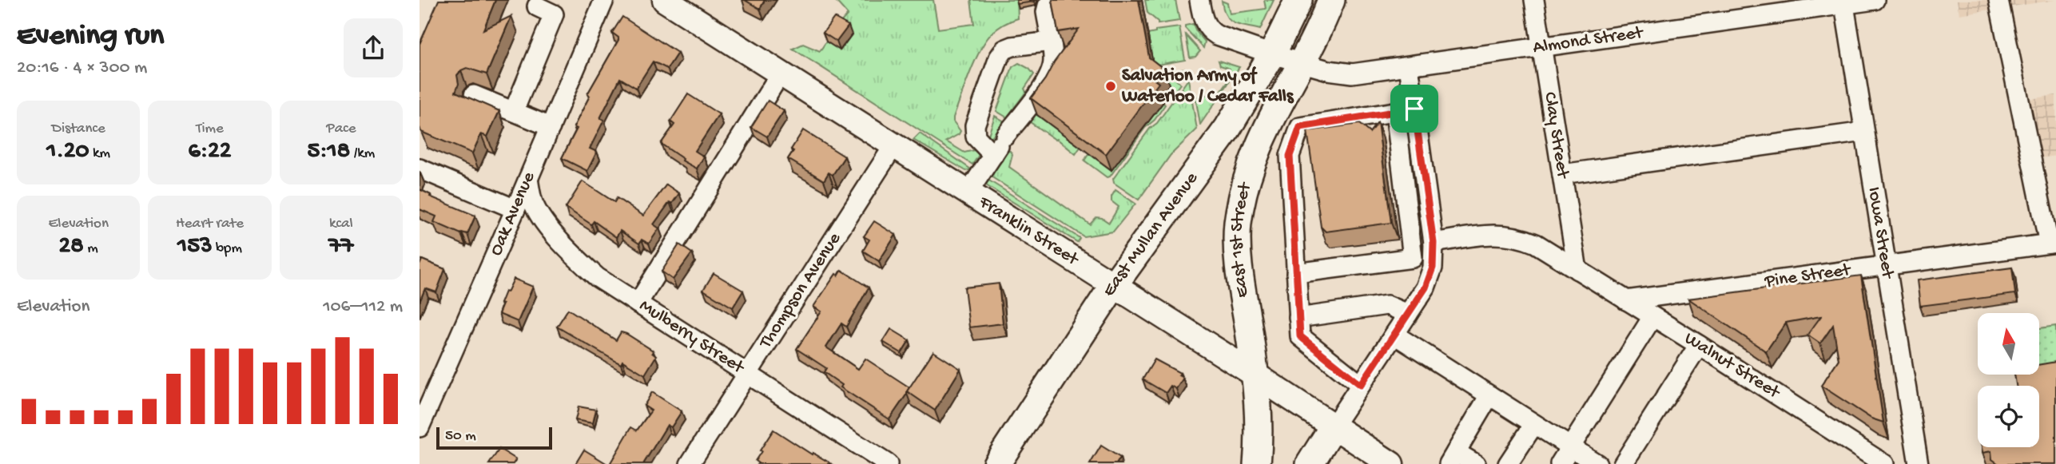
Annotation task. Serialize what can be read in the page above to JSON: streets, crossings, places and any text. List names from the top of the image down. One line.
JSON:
{"streets":{"highway":["East Mullan Avenue","East 1st Street"],"main road":["Franklin Street"],"street":["Almond Street","Clay Street","Oak Avenue","Iowa Street","Pine Street","Thompson Avenue","Mulberry Street","Walnut Street"]},"crossings":[["Almond Street","Clay Street"],["Almond Street","Iowa Street"],["Almond Street","East Mullan Avenue"],["Almond Street","East 1st Street"],["Clay Street","Walnut Street"],["Oak Avenue","Mulberry Street"],["Franklin Street","East Mullan Avenue"],["Franklin Street","East 1st Street"],["Franklin Street","Thompson Avenue"],["Iowa Street","Pine Street"],["Pine Street","Walnut Street"],["Thompson Avenue","Mulberry Street"]],"places":["Salvation Army of Waterloo / Cedar Falls"],"scale_bar":"50 m","north":"top","page":{"heading":["Evening run","20:16 · 4 × 300 m"],"stats":[["Distance","1.20 km"],["Time","6:22"],["Pace","5:18 /km"],["Elevation","28 m"],["Heart rate","153 bpm"],["kcal","77"]],"chart":["Elevation","106–112 m"],"scale":"50 m"}}
